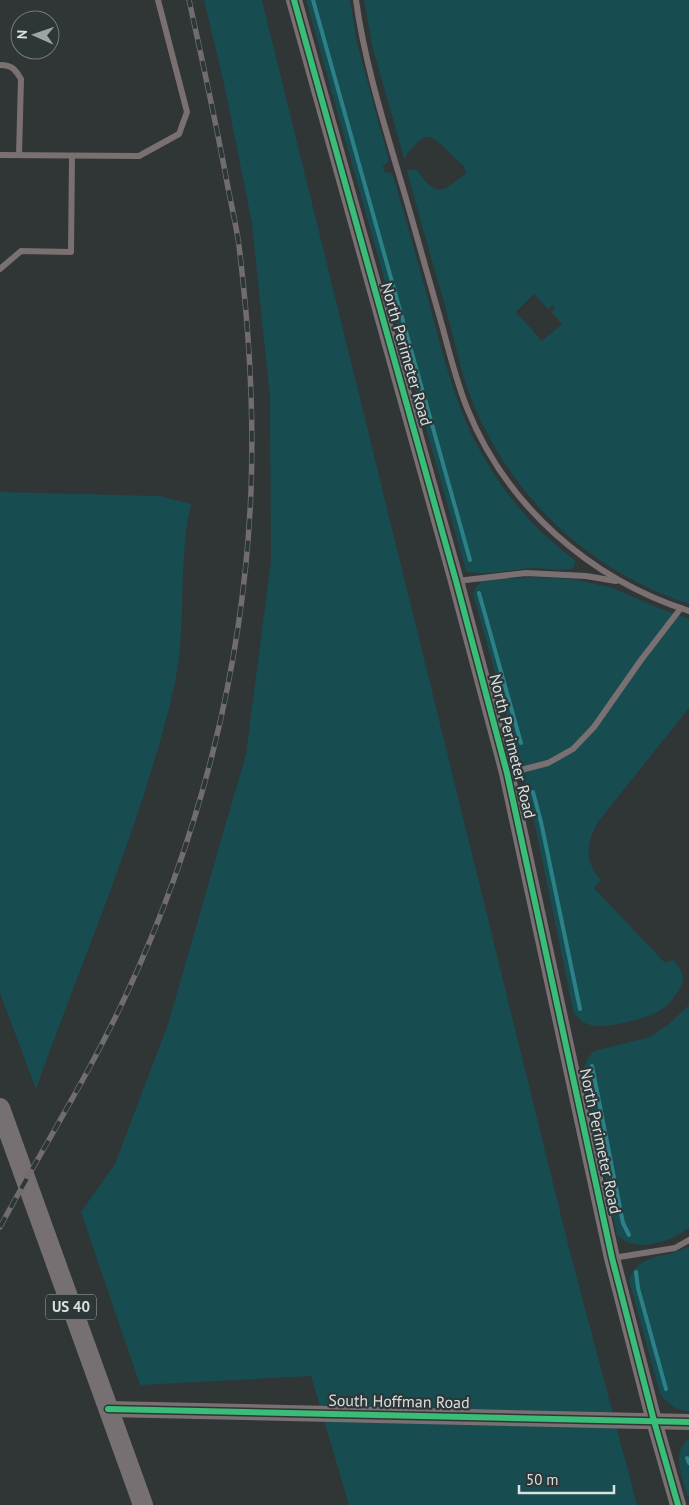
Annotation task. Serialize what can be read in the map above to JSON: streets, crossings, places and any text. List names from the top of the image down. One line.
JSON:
{"streets":{"main road":["US 40"],"street":["North Perimeter Road","South Hoffman Road"]},"crossings":[["North Perimeter Road","South Hoffman Road"],["US 40","South Hoffman Road"]],"scale_bar":"50 m","north":"left"}
